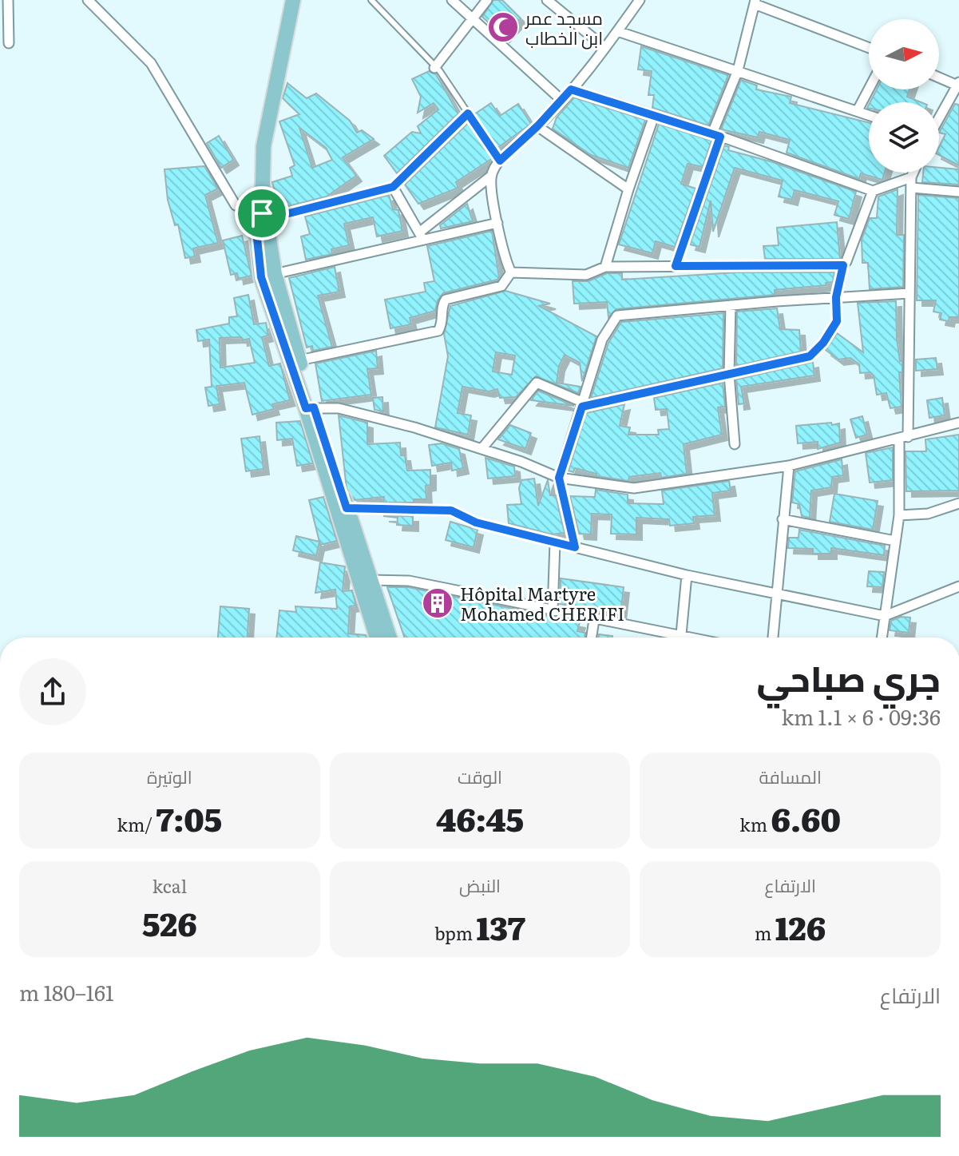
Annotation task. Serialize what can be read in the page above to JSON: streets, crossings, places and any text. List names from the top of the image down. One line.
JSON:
{"places":{"mosque":["مسجد عمر ابن الخطاب"],"building":["Hôpital Martyre Mohamed CHERIFI"]},"north":"right","page":{"heading":["جري صباحي","09:36 · 6 × 1.1 km"],"stats":[["المسافة","6.60 km"],["الوقت","46:45"],["الوتيرة","7:05 /km"],["الارتفاع","126 m"],["النبض","137 bpm"],["kcal","526"]],"chart":["الارتفاع","161–180 m"]}}
